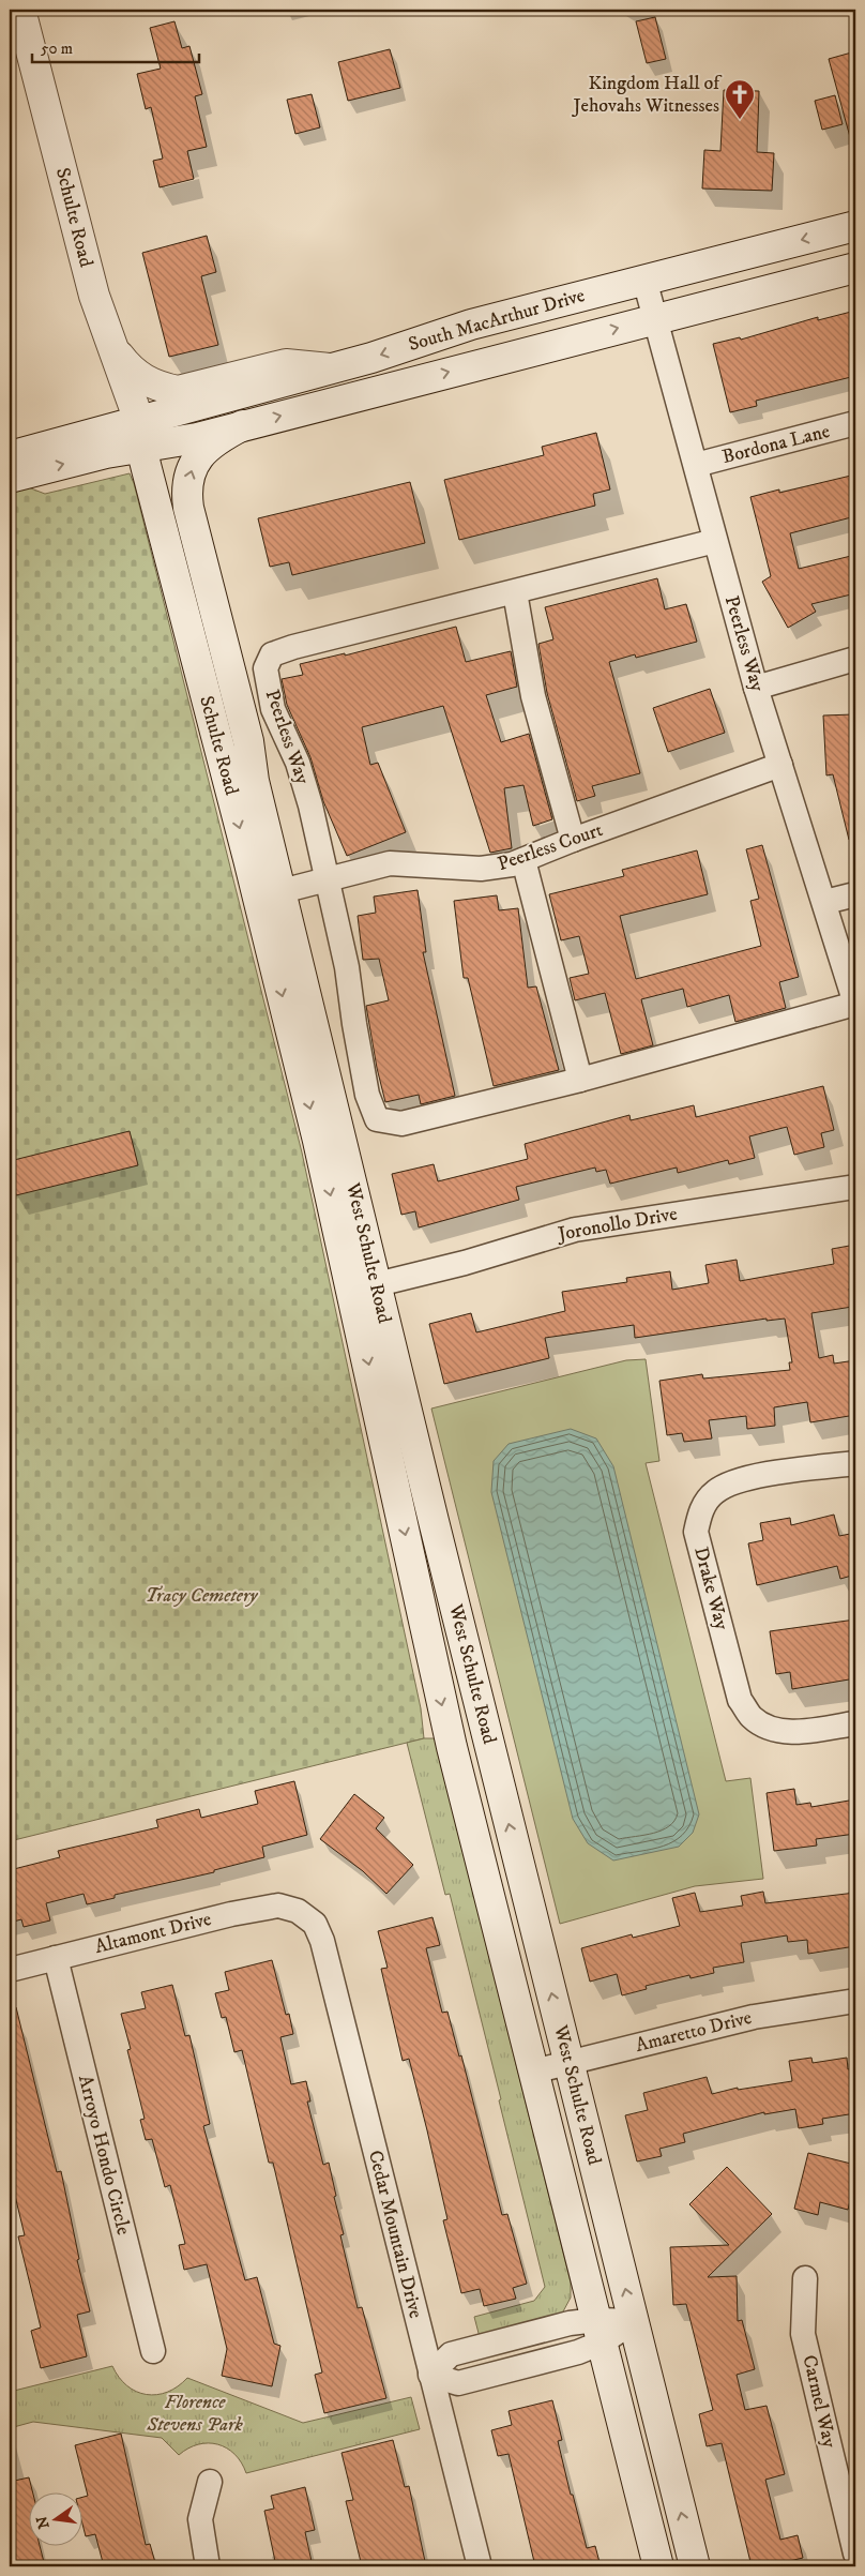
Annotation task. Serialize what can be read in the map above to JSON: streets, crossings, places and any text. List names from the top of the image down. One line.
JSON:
{"streets":{"main road":["Schulte Road","South MacArthur Drive","West Schulte Road"],"street":["Bordona Lane","Peerless Way","Peerless Court","Joronollo Drive","Drake Way","Altamont Drive","Amaretto Drive","Arroyo Hondo Circle","Cedar Mountain Drive","Carmel Way"]},"crossings":[["Schulte Road","South MacArthur Drive"],["Schulte Road","West Schulte Road"],["South MacArthur Drive","Peerless Way"],["Bordona Lane","Peerless Way"],["Peerless Way","Peerless Court"],["Peerless Court","West Schulte Road"],["Joronollo Drive","West Schulte Road"],["West Schulte Road","Amaretto Drive"],["Altamont Drive","Arroyo Hondo Circle"],["Altamont Drive","Cedar Mountain Drive"]],"parks":["Tracy Cemetery","Florence Stevens Park"],"places":{"church":["Kingdom Hall of Jehovahs Witnesses"]},"scale_bar":"50 m","north":"left"}
